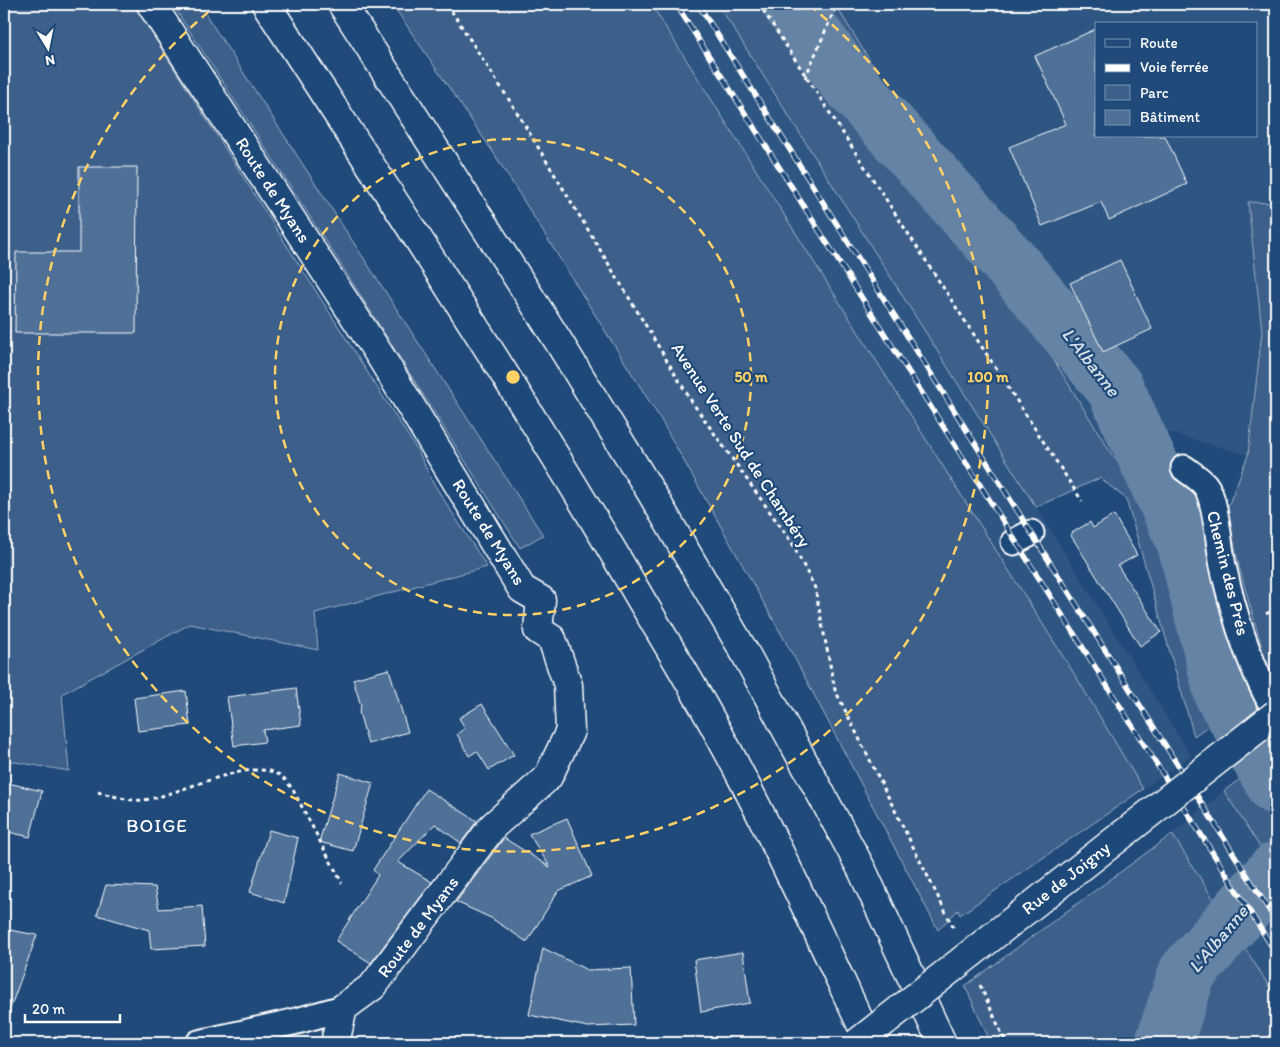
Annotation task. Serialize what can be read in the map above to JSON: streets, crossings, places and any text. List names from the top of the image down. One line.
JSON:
{"streets":{"main road":["Route de Myans","Rue de Joigny"],"street":["Chemin des Prés"],"path":["Avenue Verte Sud de Chambéry"]},"crossings":[["Chemin des Prés","Rue de Joigny"]],"districts":["BOIGE"],"water":["L'Albanne"],"legend":["Route","Voie ferrée","Parc","Bâtiment"],"scale_bar":"20 m","north":"bottom","rings":["50 m","100 m"]}
